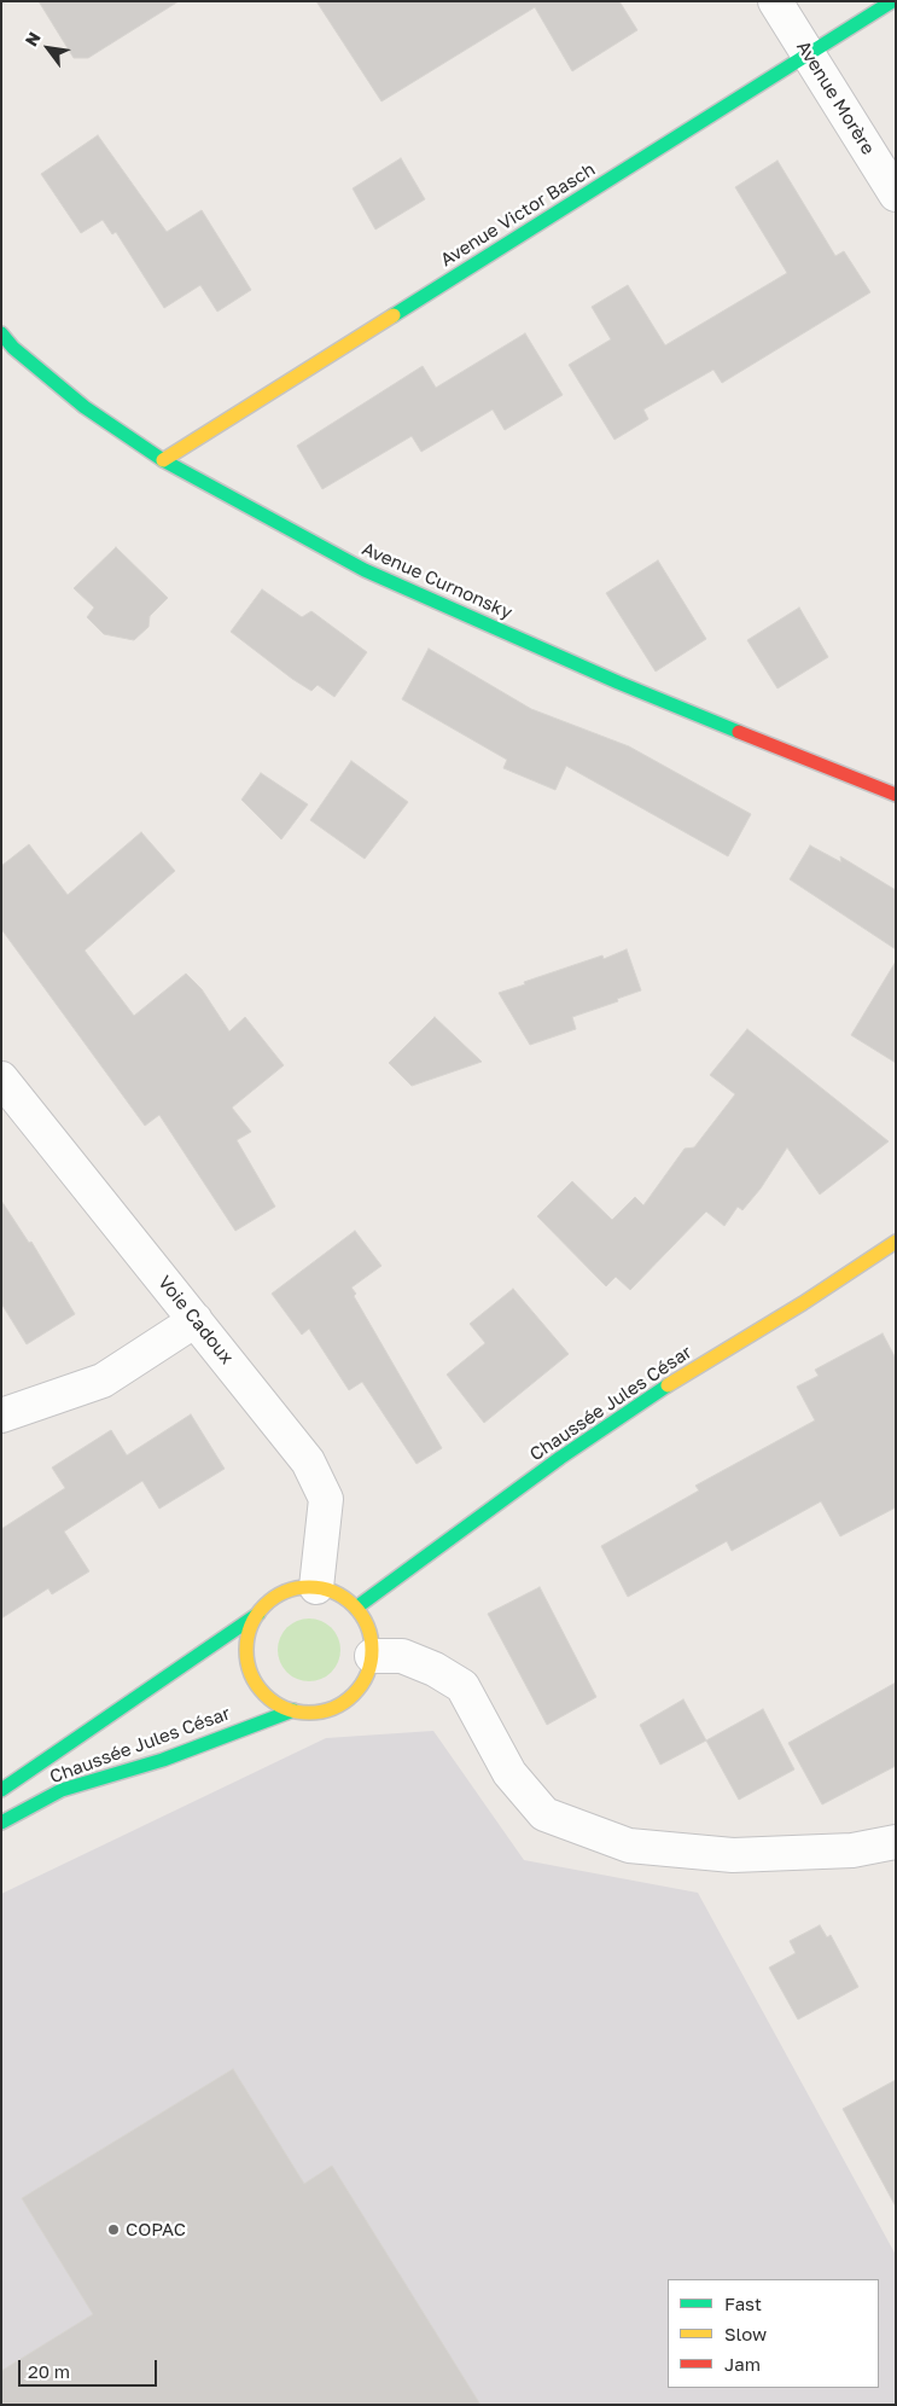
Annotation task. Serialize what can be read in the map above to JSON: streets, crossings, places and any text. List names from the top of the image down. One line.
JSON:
{"streets":{"street":["Avenue Morère","Avenue Victor Basch","Avenue Curnonsky","Voie Cadoux","Chaussée Jules César"]},"crossings":[["Avenue Morère","Avenue Victor Basch"],["Avenue Victor Basch","Avenue Curnonsky"],["Voie Cadoux","Chaussée Jules César"]],"places":["COPAC"],"legend":["Fast","Slow","Jam"],"scale_bar":"20 m","north":"top left"}
